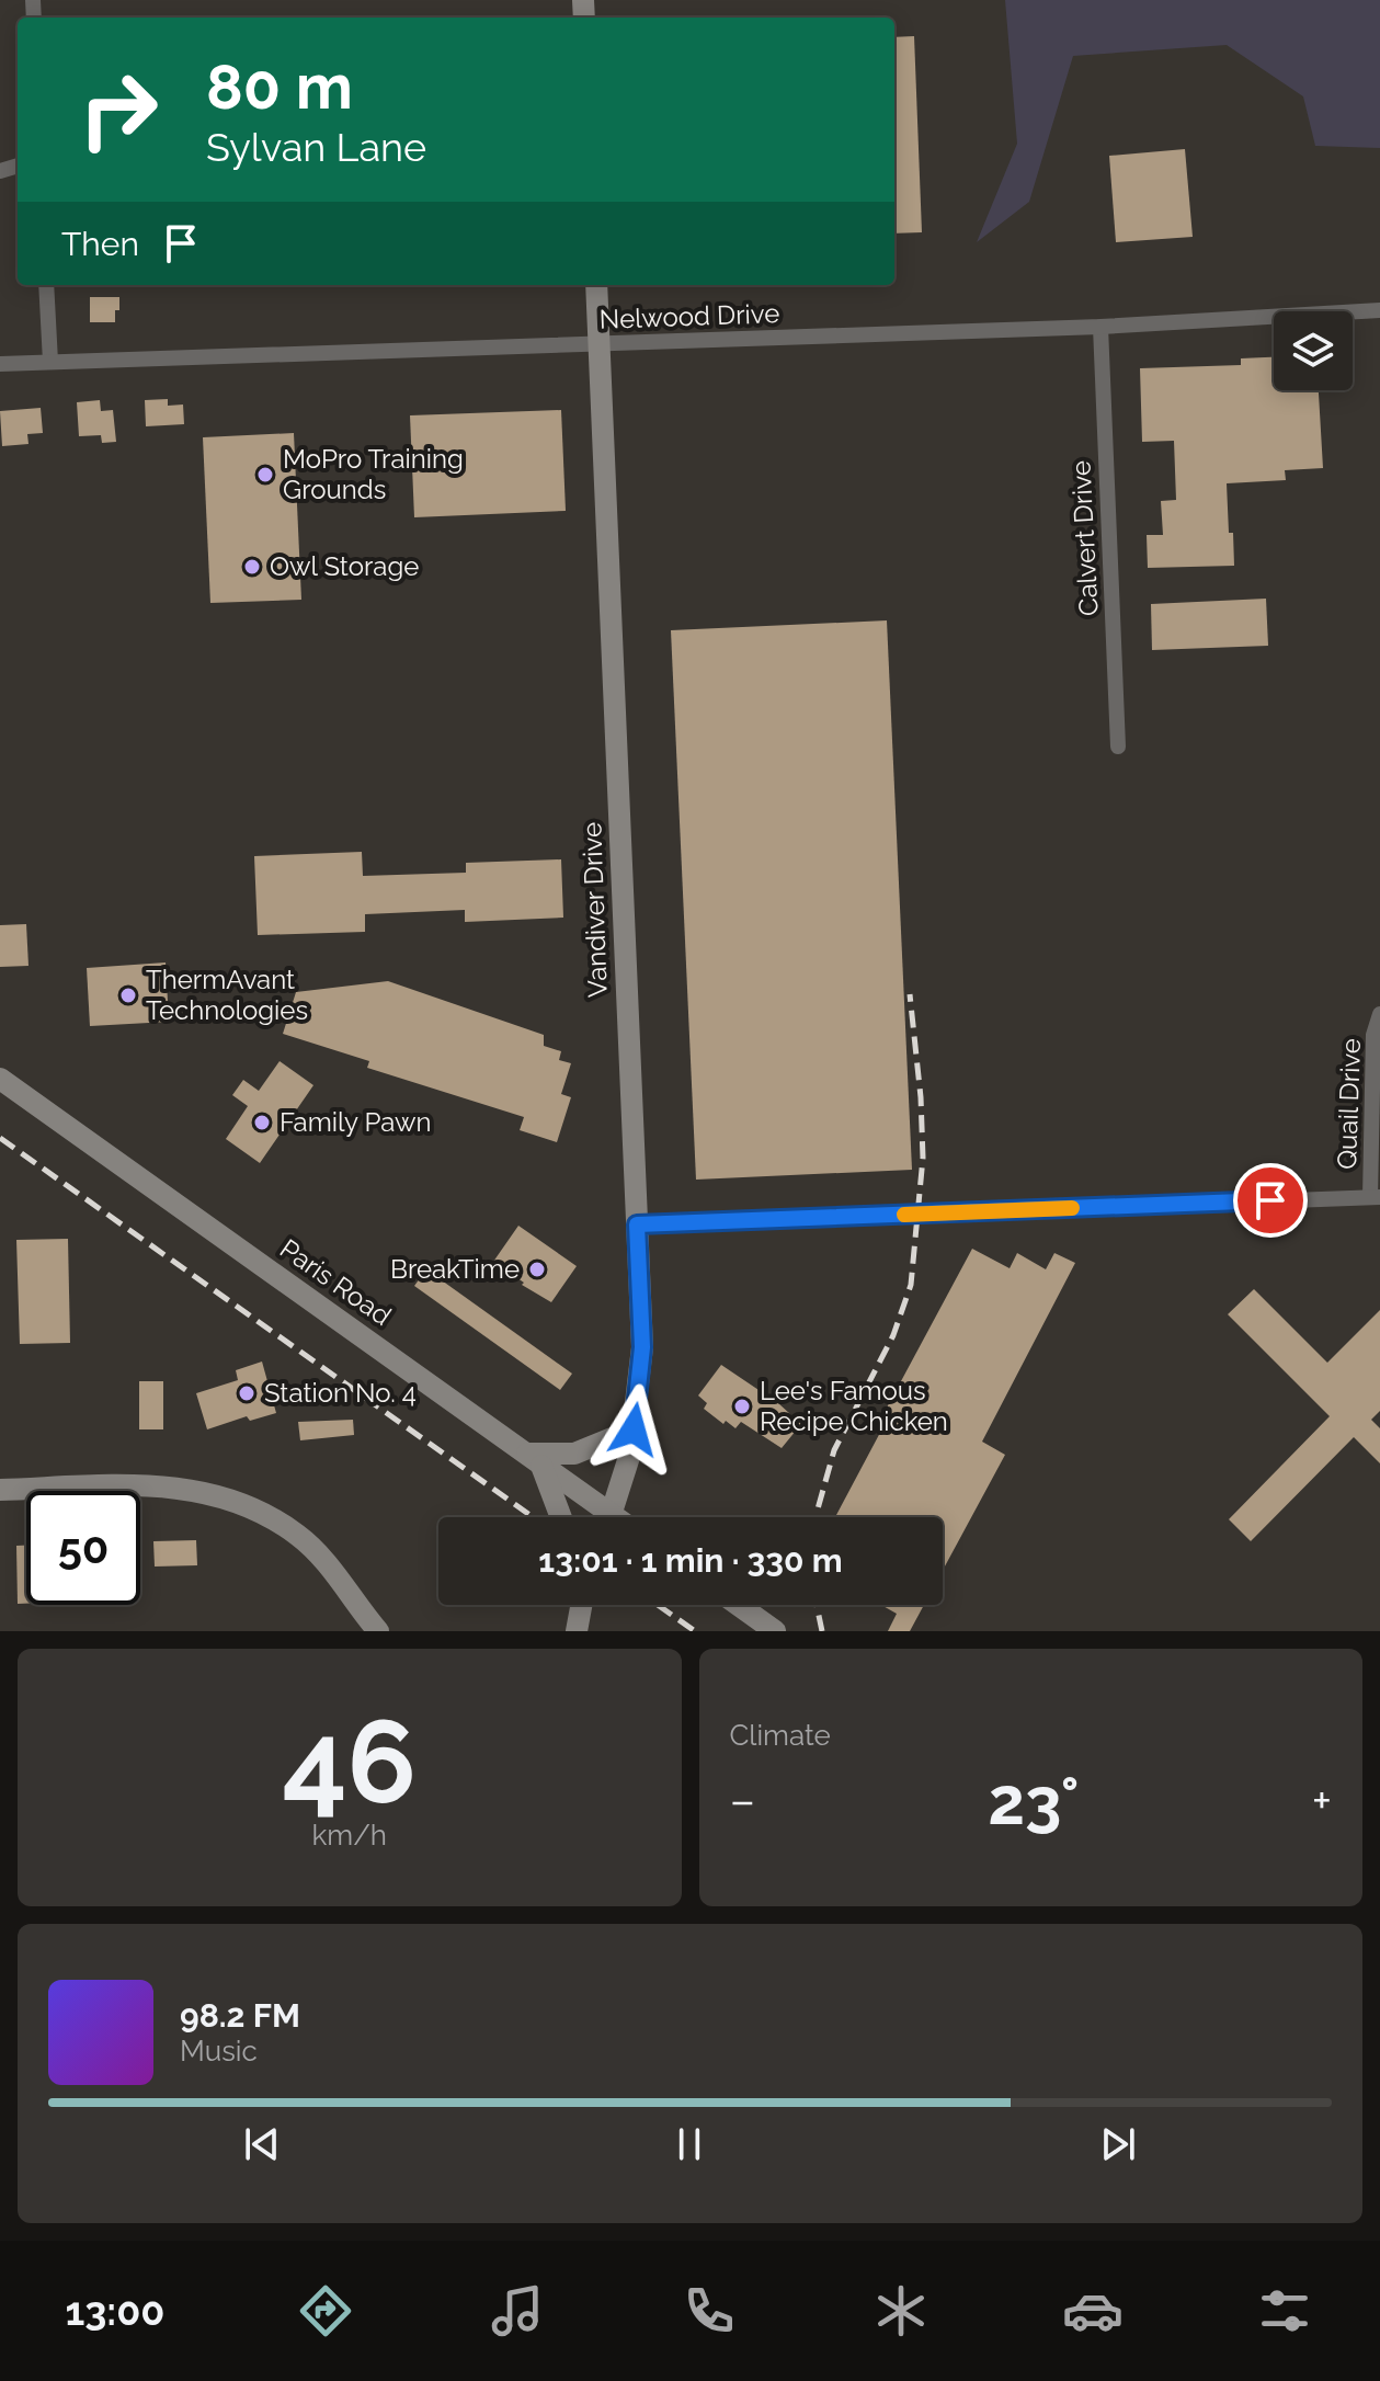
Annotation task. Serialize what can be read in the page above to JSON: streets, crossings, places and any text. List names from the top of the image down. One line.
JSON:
{"streets":{"main road":["Vandiver Drive","Paris Road"],"street":["Nelwood Drive","Calvert Drive","Quail Drive"]},"crossings":[["Nelwood Drive","Calvert Drive"],["Nelwood Drive","Vandiver Drive"]],"places":["MoPro Training Grounds","Owl Storage","ThermAvant Technologies","Family Pawn","BreakTime","Station No. 4","Lee's Famous Recipe Chicken"],"page":{"turn":["80 m","Sylvan Lane"],"then":"Then","limit":"50","trip":"13:01 · 1 min · 330 m","tile":[["46","km/h"],"Climate"],"heat":["−","23°","+"],"song":["98.2 FM","Music"],"tabs":"13:00"}}
